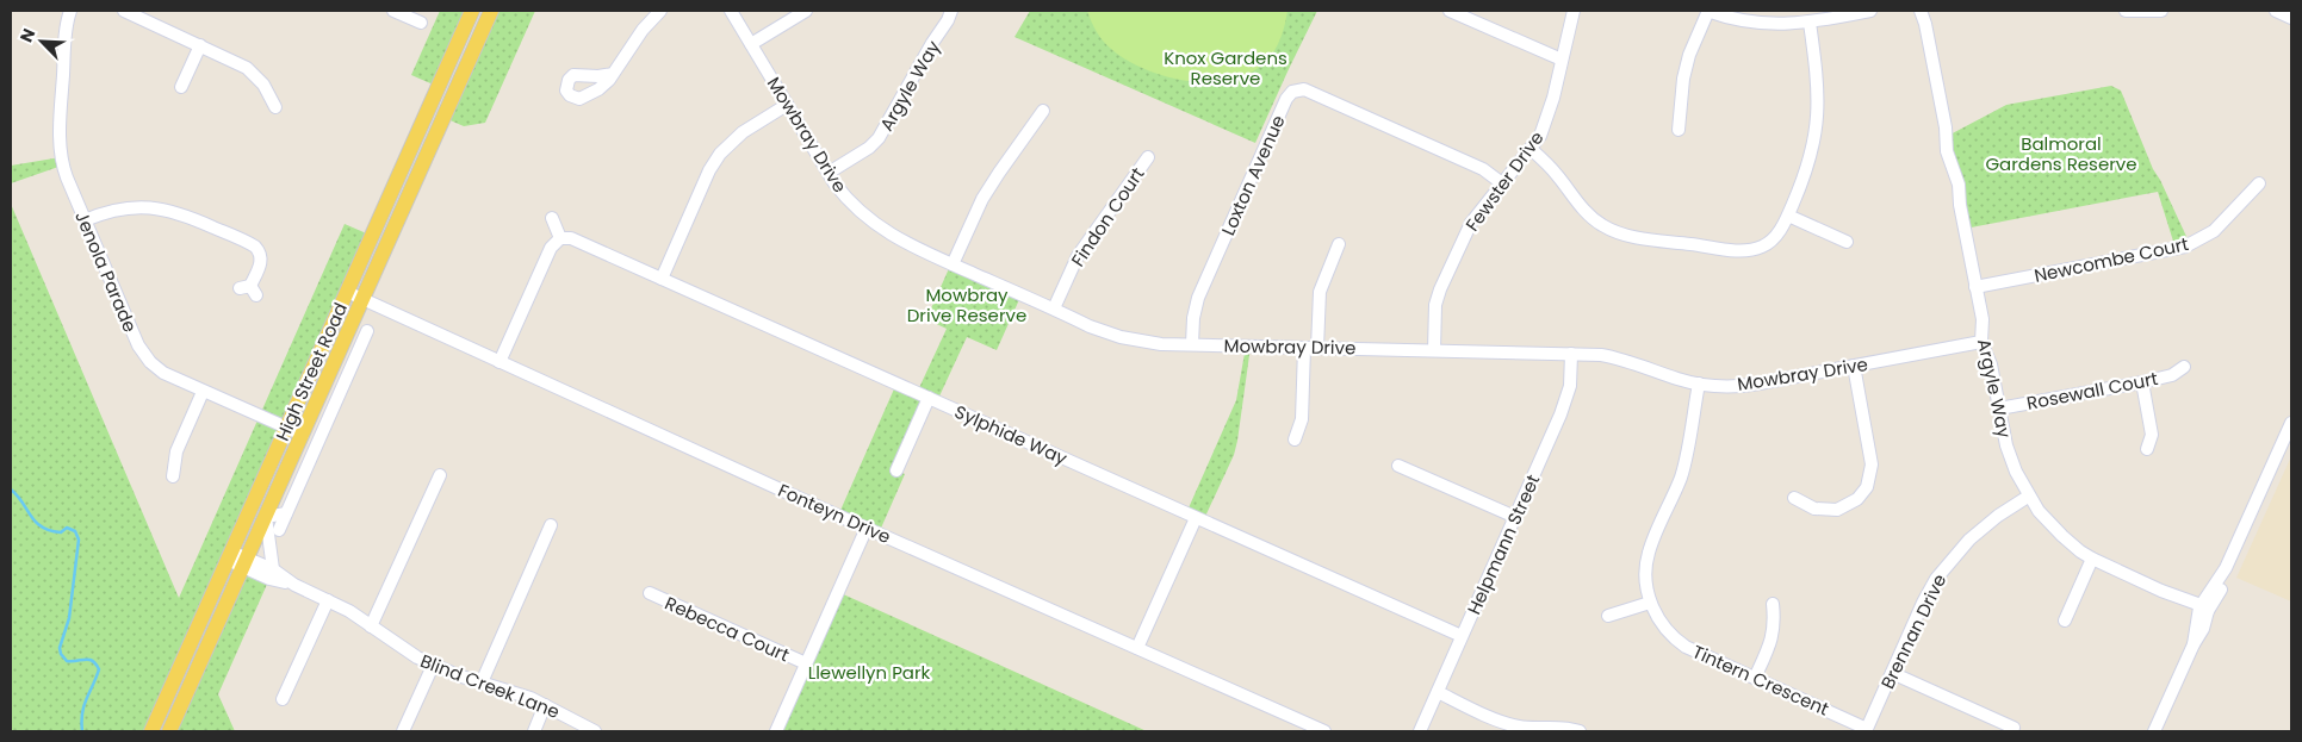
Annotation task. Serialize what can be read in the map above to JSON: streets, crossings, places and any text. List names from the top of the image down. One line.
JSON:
{"streets":{"main road":["High Street Road"],"street":["Argyle Way","Mowbray Drive","Loxton Avenue","Fewster Drive","Findon Court","Newcombe Court","Jenola Parade","Rosewall Court","Sylphide Way","Fonteyn Drive","Helpmann Street","Rebecca Court","Brennan Drive","Tintern Crescent","Blind Creek Lane"]},"crossings":[["Argyle Way","Mowbray Drive"],["Argyle Way","Newcombe Court"],["Argyle Way","Rosewall Court"],["Argyle Way","Brennan Drive"],["Mowbray Drive","Loxton Avenue"],["Mowbray Drive","Fewster Drive"],["Mowbray Drive","Findon Court"],["Mowbray Drive","Helpmann Street"],["Mowbray Drive","Tintern Crescent"],["Loxton Avenue","Fewster Drive"],["Jenola Parade","High Street Road"],["High Street Road","Fonteyn Drive"],["High Street Road","Blind Creek Lane"],["Sylphide Way","Helpmann Street"],["Brennan Drive","Tintern Crescent"]],"parks":["Knox Gardens Reserve","Balmoral Gardens Reserve","Mowbray Drive Reserve","Llewellyn Park"],"north":"top left"}
